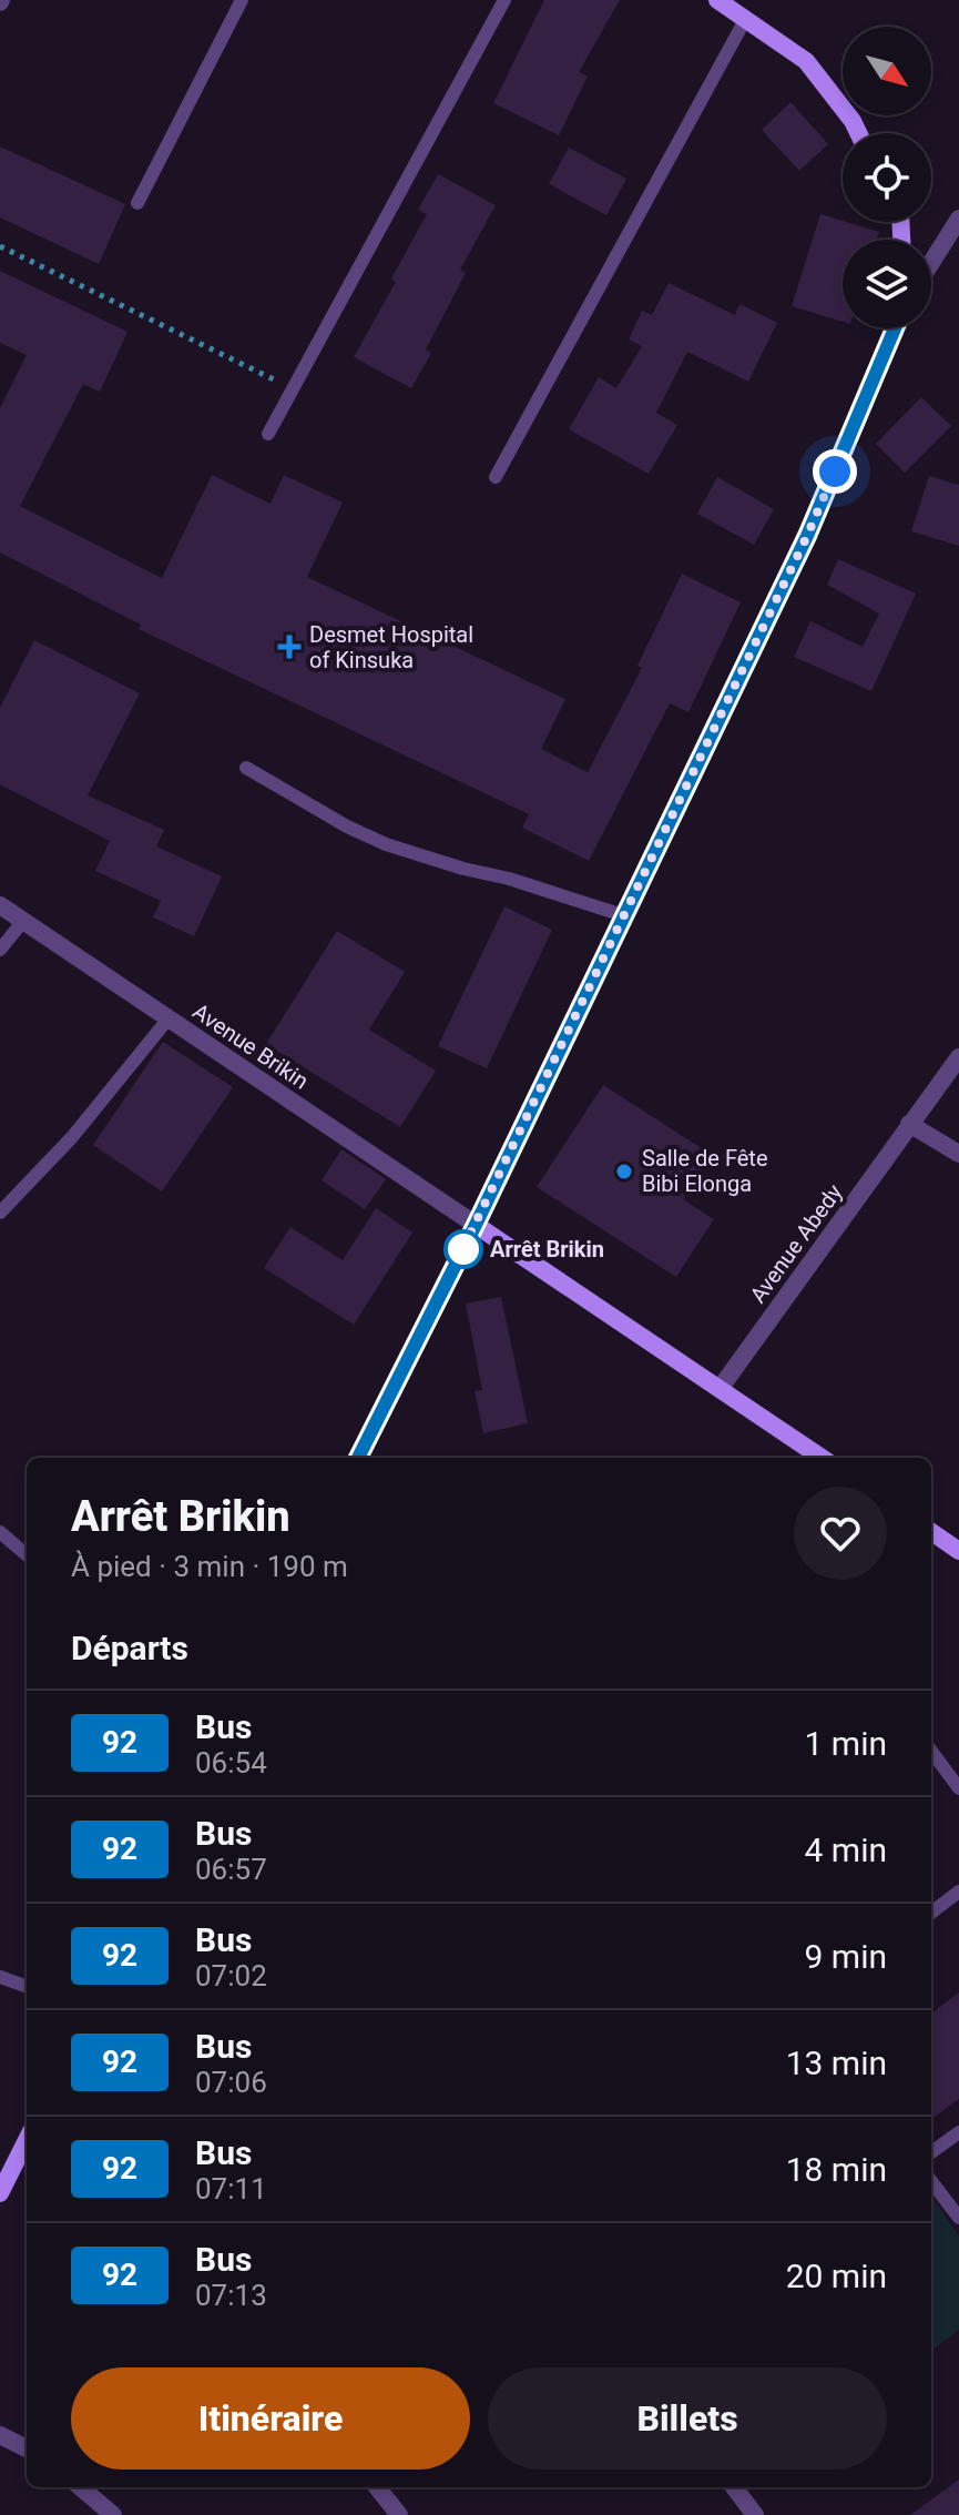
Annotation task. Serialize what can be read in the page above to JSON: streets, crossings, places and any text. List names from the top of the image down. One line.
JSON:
{"streets":{"street":["Avenue Brikin","Avenue Abedy"]},"places":{"health":["Desmet Hospital of Kinsuka"],"other":["Salle de Fête Bibi Elonga","Arrêt Brikin"]},"lines":["bus line 92"],"north":"bottom right","page":{"heading":[["Arrêt Brikin","À pied · 3 min · 190 m"],"Départs"],"list":[{"mark":"92","name":"Bus","note":"06:54","value":"1 min"},{"mark":"92","name":"Bus","note":"06:57","value":"4 min"},{"mark":"92","name":"Bus","note":"07:02","value":"9 min"},{"mark":"92","name":"Bus","note":"07:06","value":"13 min"},{"mark":"92","name":"Bus","note":"07:11","value":"18 min"},{"mark":"92","name":"Bus","note":"07:13","value":"20 min"}],"buttons":["Itinéraire","Billets"]}}
